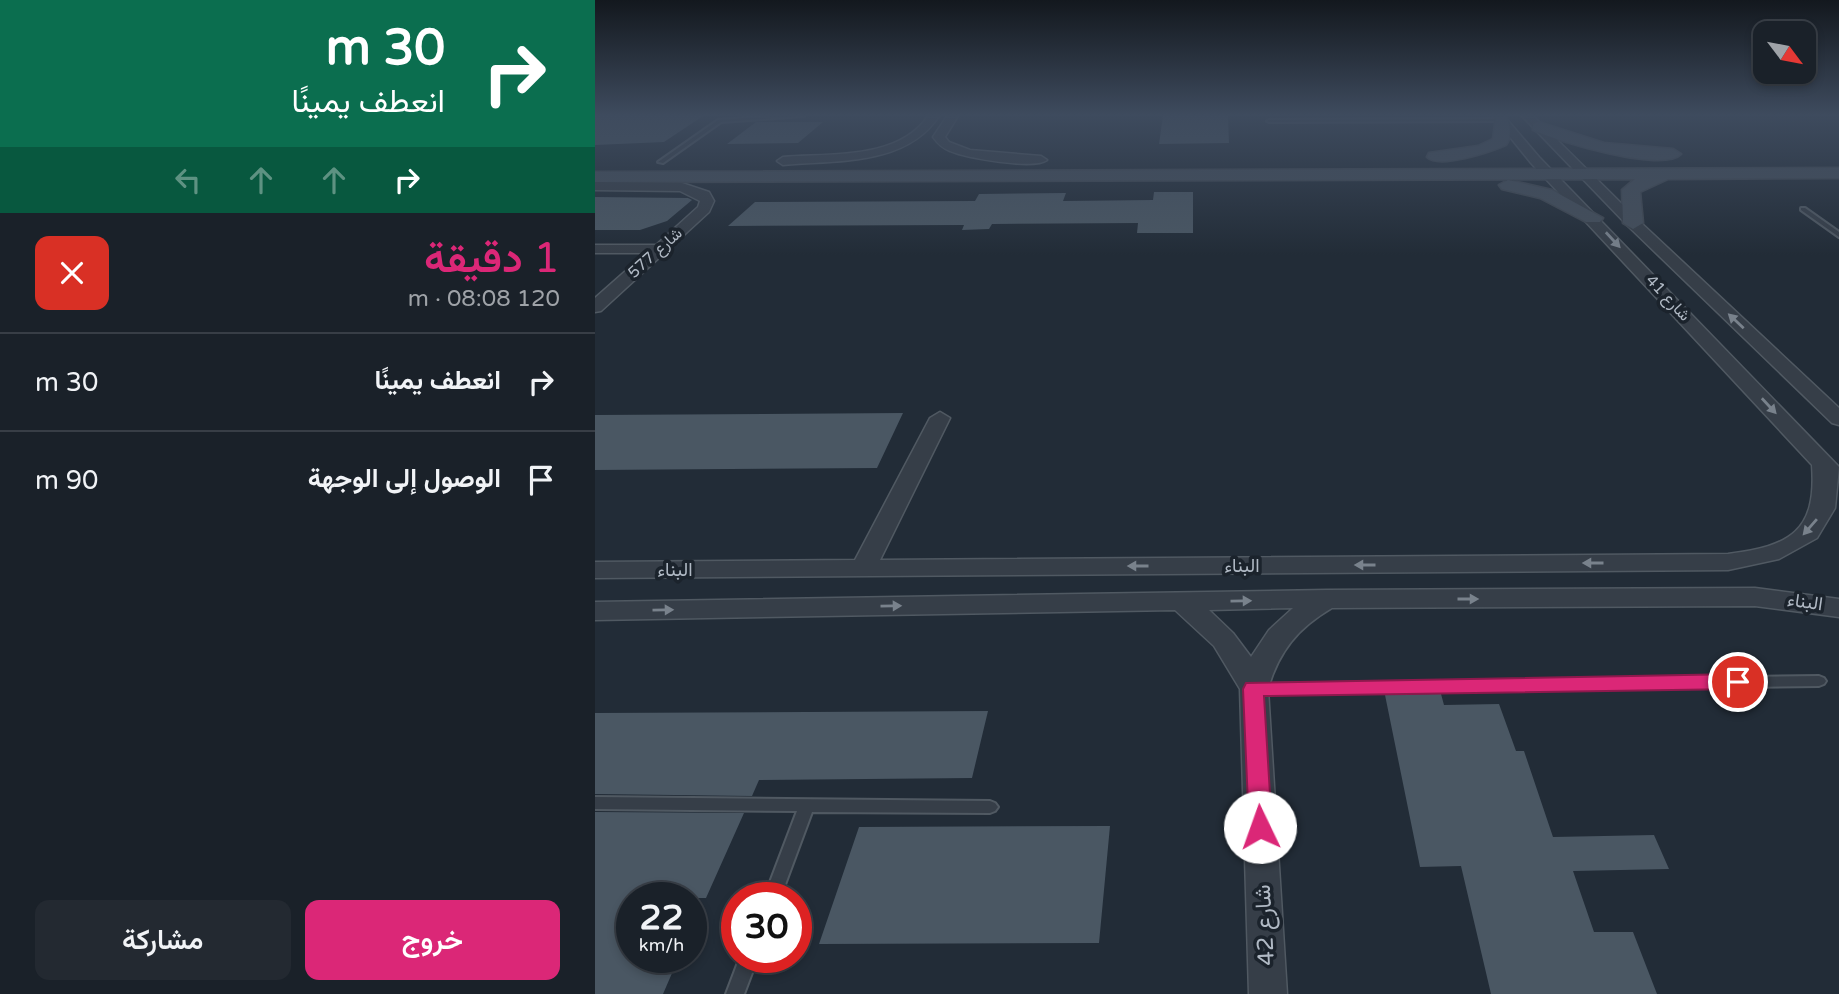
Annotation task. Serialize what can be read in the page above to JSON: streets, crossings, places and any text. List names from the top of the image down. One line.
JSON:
{"streets":{"street":["شارع 577","شارع 41","البناء","شارع 42"]},"crossings":[["شارع 41","البناء"],["البناء","شارع 42"]],"north":"bottom right","page":{"turn":["30 m","انعطف يمينًا"],"heading":["1 دقيقة","120 m · 08:08"],"list":[{"name":"انعطف يمينًا","value":"30 m"},{"name":"الوصول إلى الوجهة","value":"90 m"}],"speed":"22 km/h","limit":"30","buttons":["خروج","مشاركة"]}}
